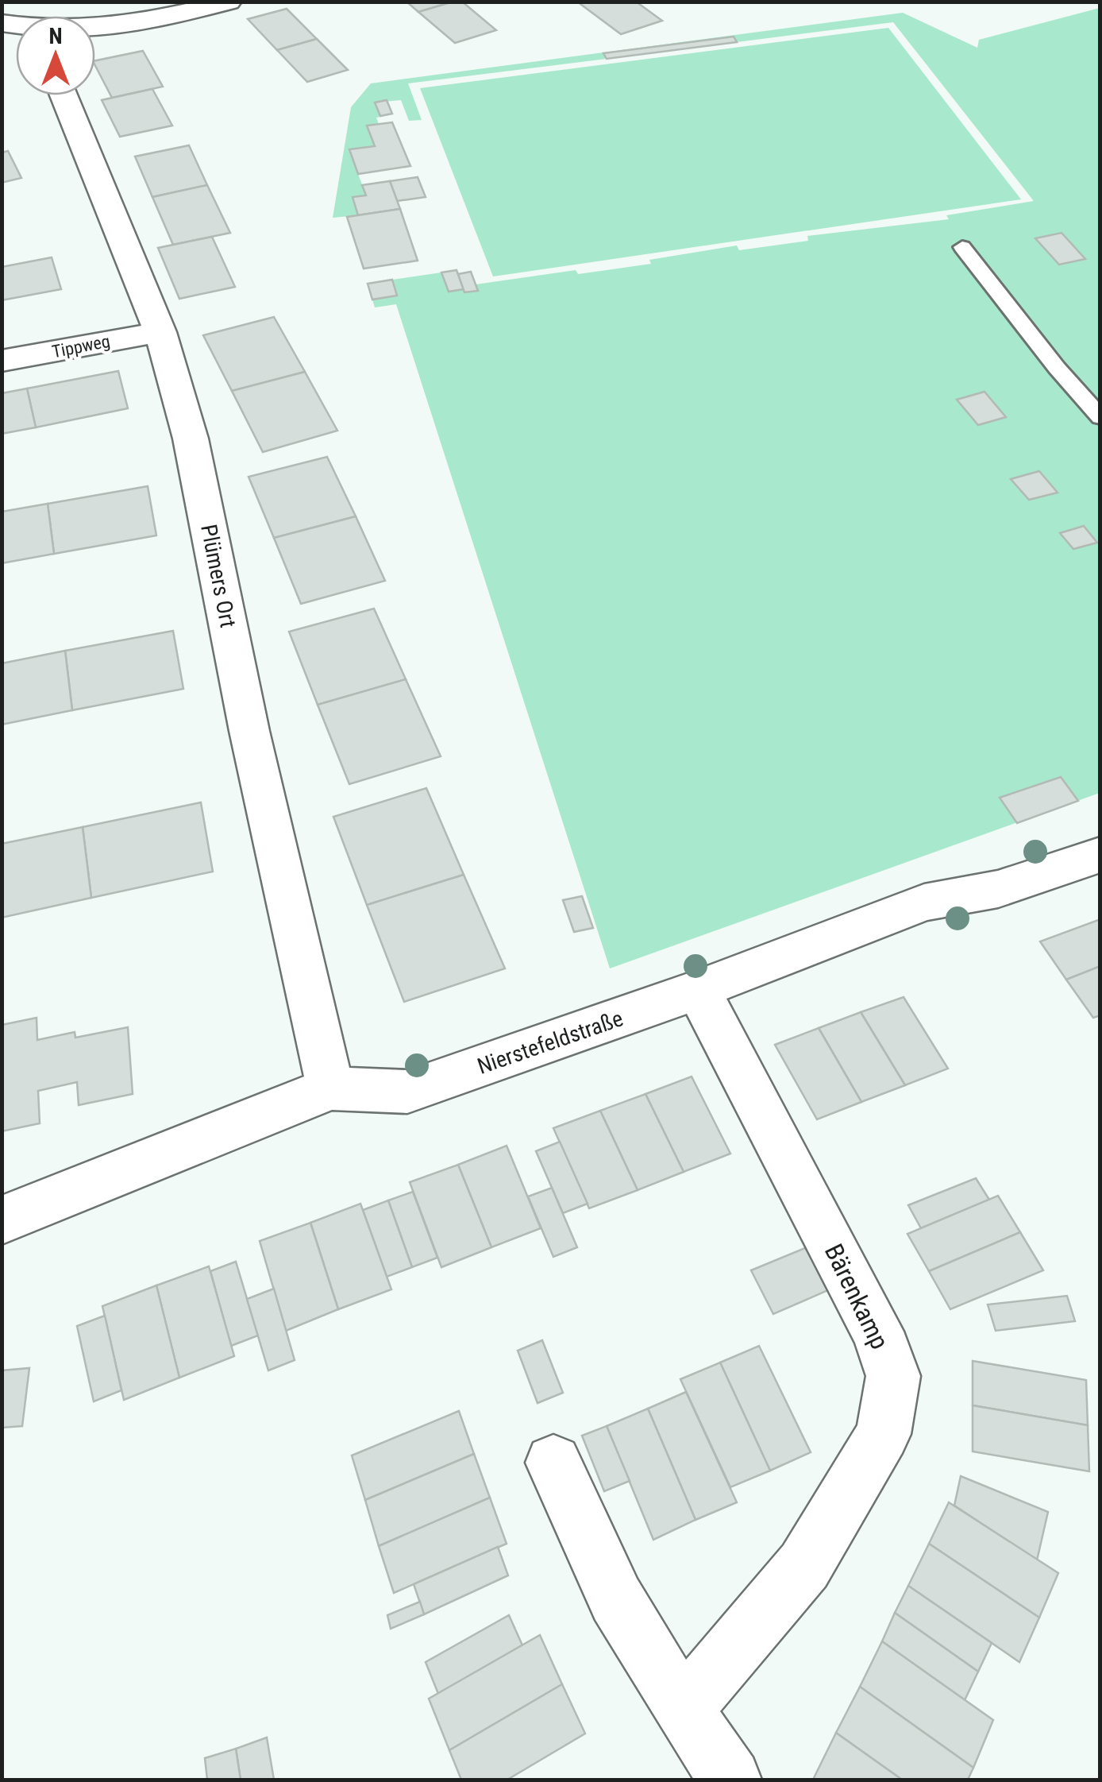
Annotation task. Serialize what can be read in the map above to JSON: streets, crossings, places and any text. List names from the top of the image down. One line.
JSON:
{"streets":{"street":["Tippweg","Plümers Ort","Nierstefeldstraße","Bärenkamp"]},"crossings":[["Tippweg","Plümers Ort"],["Plümers Ort","Nierstefeldstraße"],["Nierstefeldstraße","Bärenkamp"]],"north":"top"}
